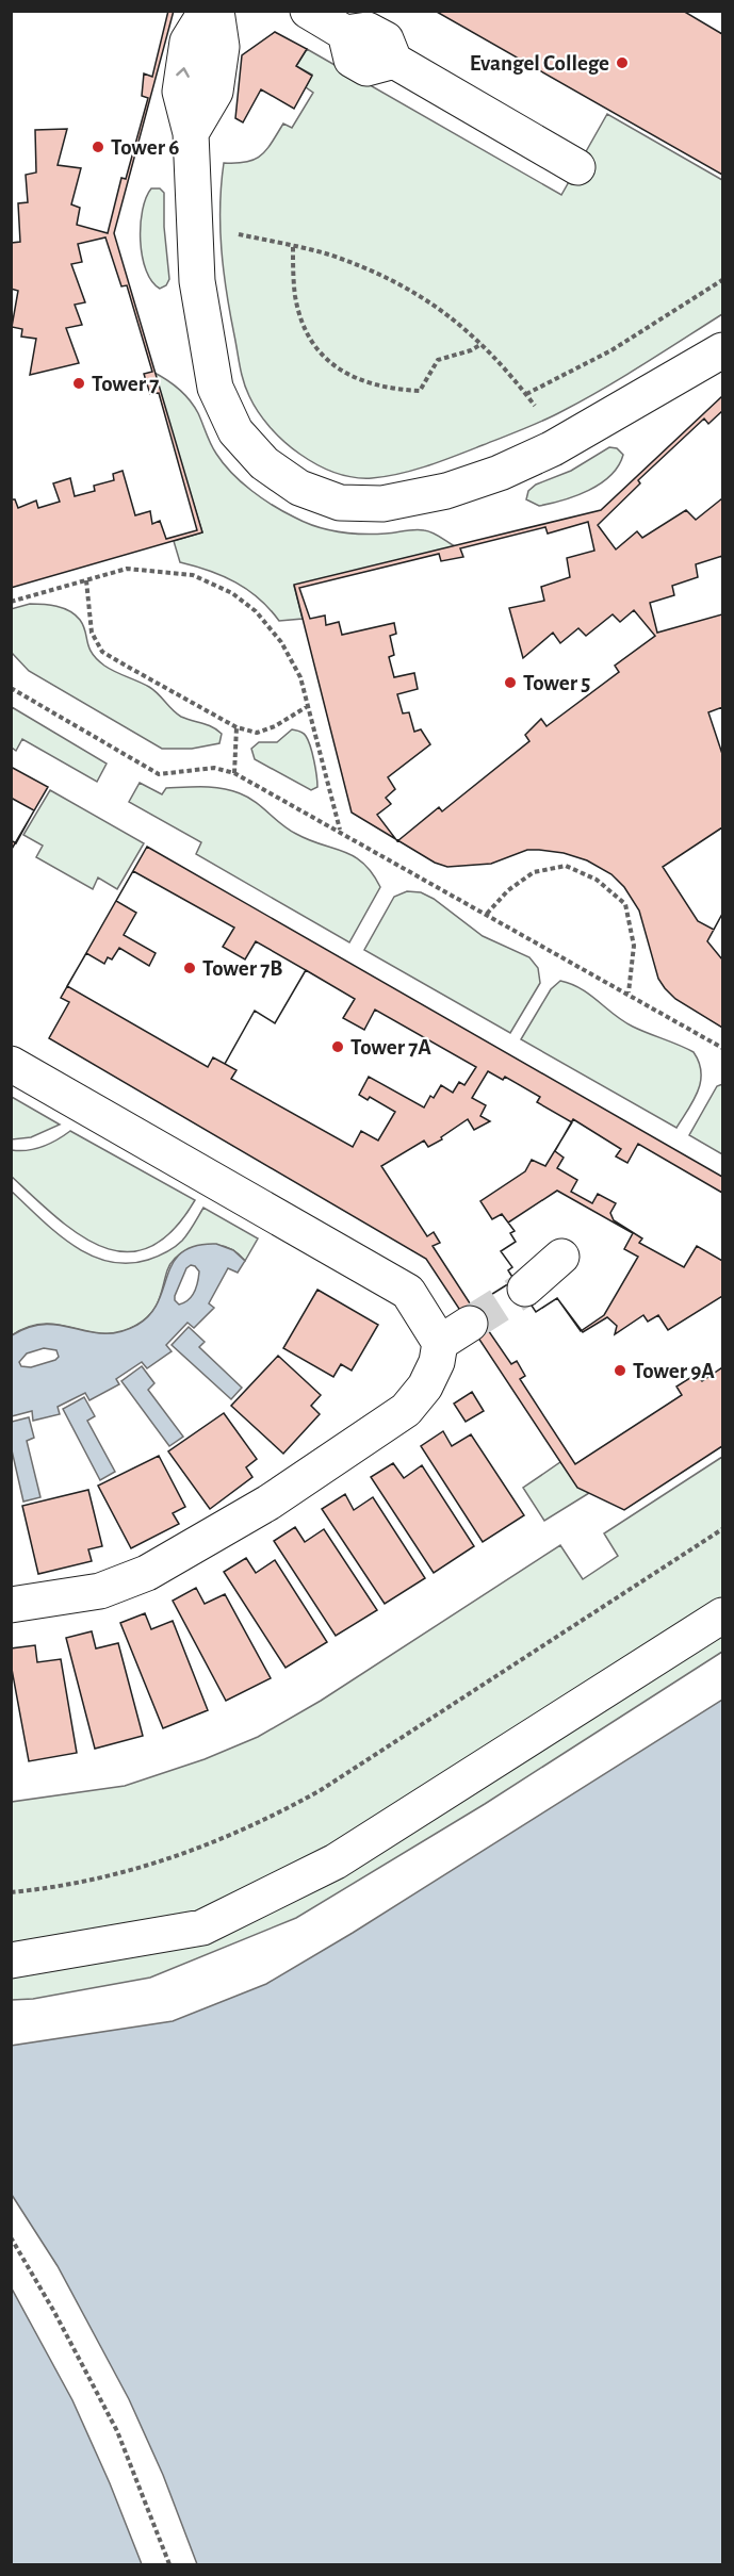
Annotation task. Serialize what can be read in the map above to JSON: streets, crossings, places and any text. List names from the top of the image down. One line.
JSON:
{"places":["Evangel College","Tower 6","Tower 7","Tower 5","Tower 7B","Tower 7A","Tower 9A"]}
